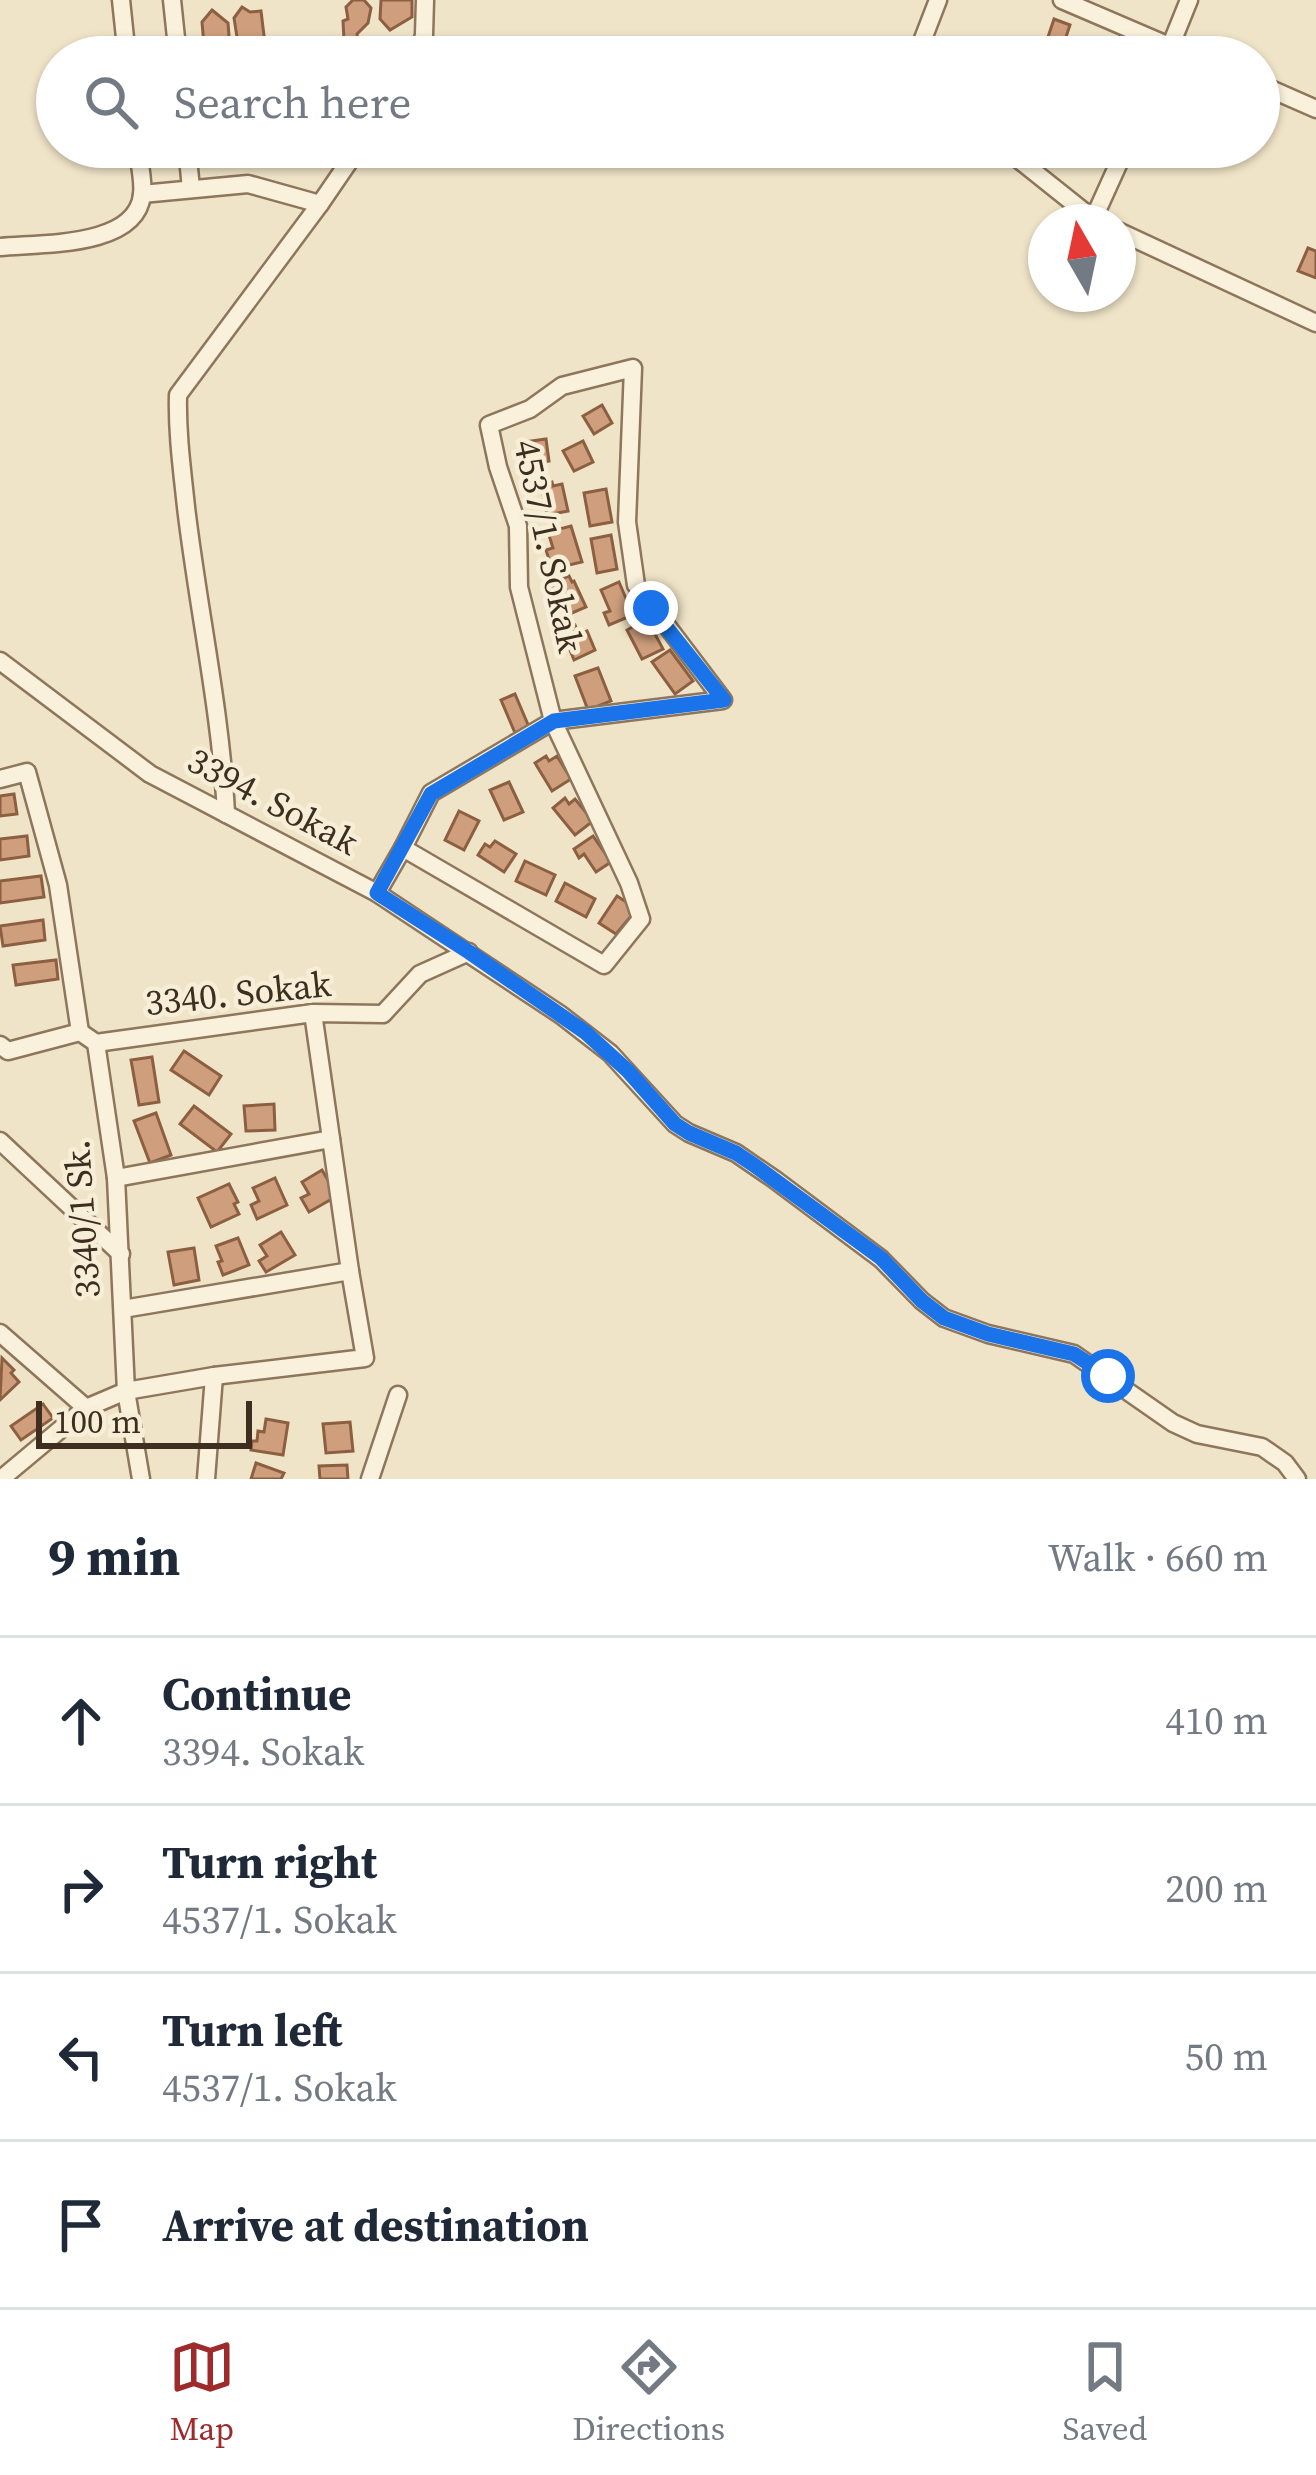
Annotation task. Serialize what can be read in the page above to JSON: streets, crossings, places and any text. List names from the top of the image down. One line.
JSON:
{"streets":{"street":["4537/1. Sokak","3394. Sokak","3340. Sokak","3340/1 Sk."]},"crossings":[["3394. Sokak","3340. Sokak"],["3340. Sokak","3340/1 Sk."]],"scale_bar":"100 m","north":"top","page":{"search":"Search here","scale":"100 m","heading":["9 min","Walk · 660 m"],"list":[["Continue","3394. Sokak","410 m"],["Turn right","4537/1. Sokak","200 m"],["Turn left","4537/1. Sokak","50 m"],"Arrive at destination"],"nav":["Map","Directions","Saved"]}}
